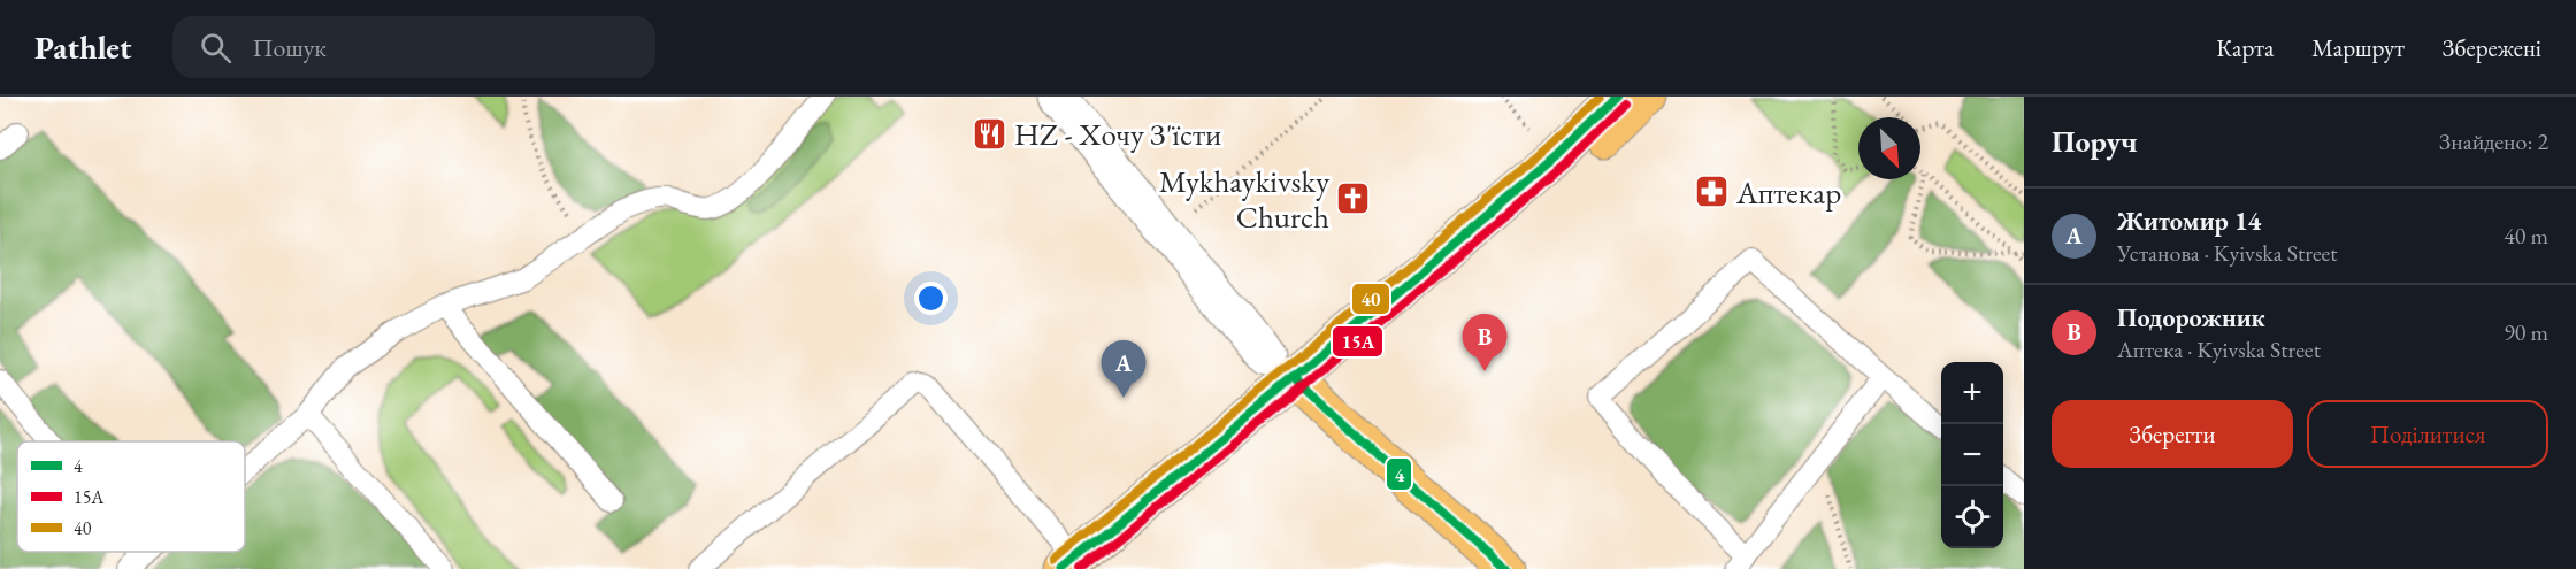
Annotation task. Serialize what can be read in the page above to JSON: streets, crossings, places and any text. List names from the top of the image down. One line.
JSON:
{"places":{"restaurant":["HZ - Хочу З'їсти"],"pharmacy":["Аптекар"],"church":["Mykhaykivsky Church"]},"lines":["transit line 4","transit line 40","transit line 15A"],"legend":["4","15A","40"],"north":"bottom right","page":{"header":"Pathlet","search":"Пошук","nav":["Карта","Маршрут","Збережені"],"heading":["Поруч","Знайдено: 2"],"list":[{"mark":"A","name":"Житомир 14","note":"Установа · Kyivska Street","value":"40 m"},{"mark":"B","name":"Подорожник","note":"Аптека · Kyivska Street","value":"90 m"}],"pins":["B","A"],"map_buttons":["+","−"],"buttons":["Зберегти","Поділитися"]}}
